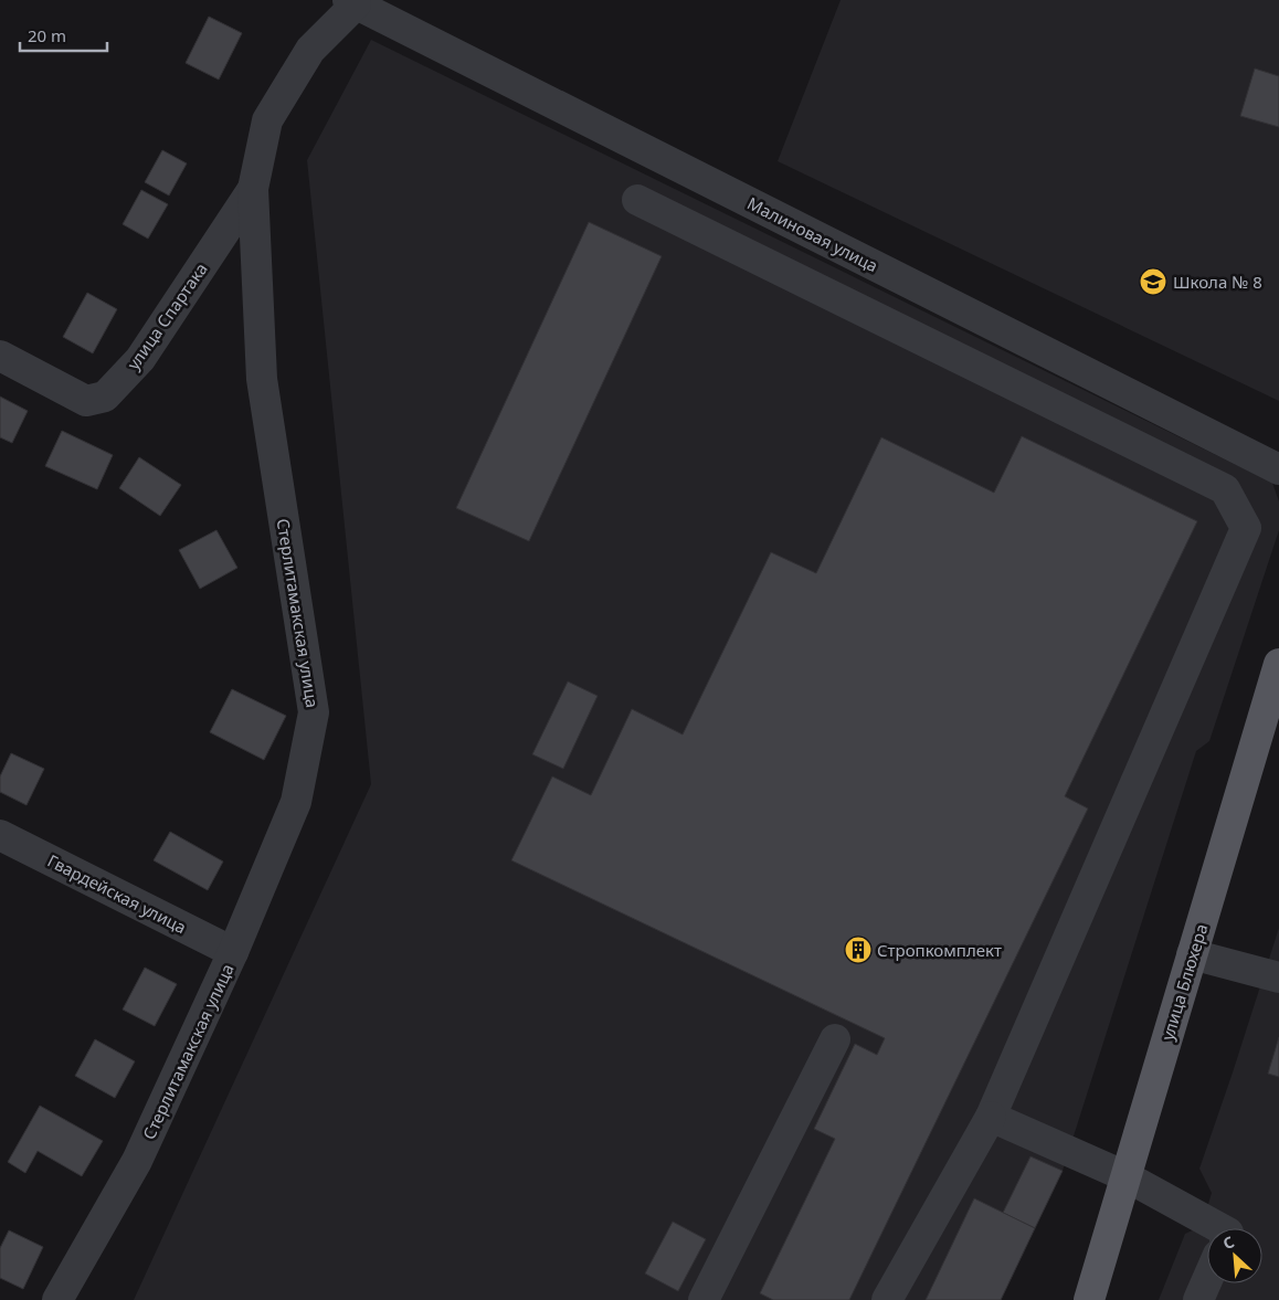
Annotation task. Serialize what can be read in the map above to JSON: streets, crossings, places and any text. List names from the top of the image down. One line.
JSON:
{"streets":{"main road":["улица Блюхера"],"street":["Малиновая улица","улица Спартака","Стерлитамакская улица","Гвардейская улица"]},"crossings":[["Малиновая улица","Стерлитамакская улица"],["улица Спартака","Стерлитамакская улица"],["Стерлитамакская улица","Гвардейская улица"]],"places":{"school or university":["Школа № 8"],"building":["Стропкомплект"]},"scale_bar":"20 m","north":"top left"}
